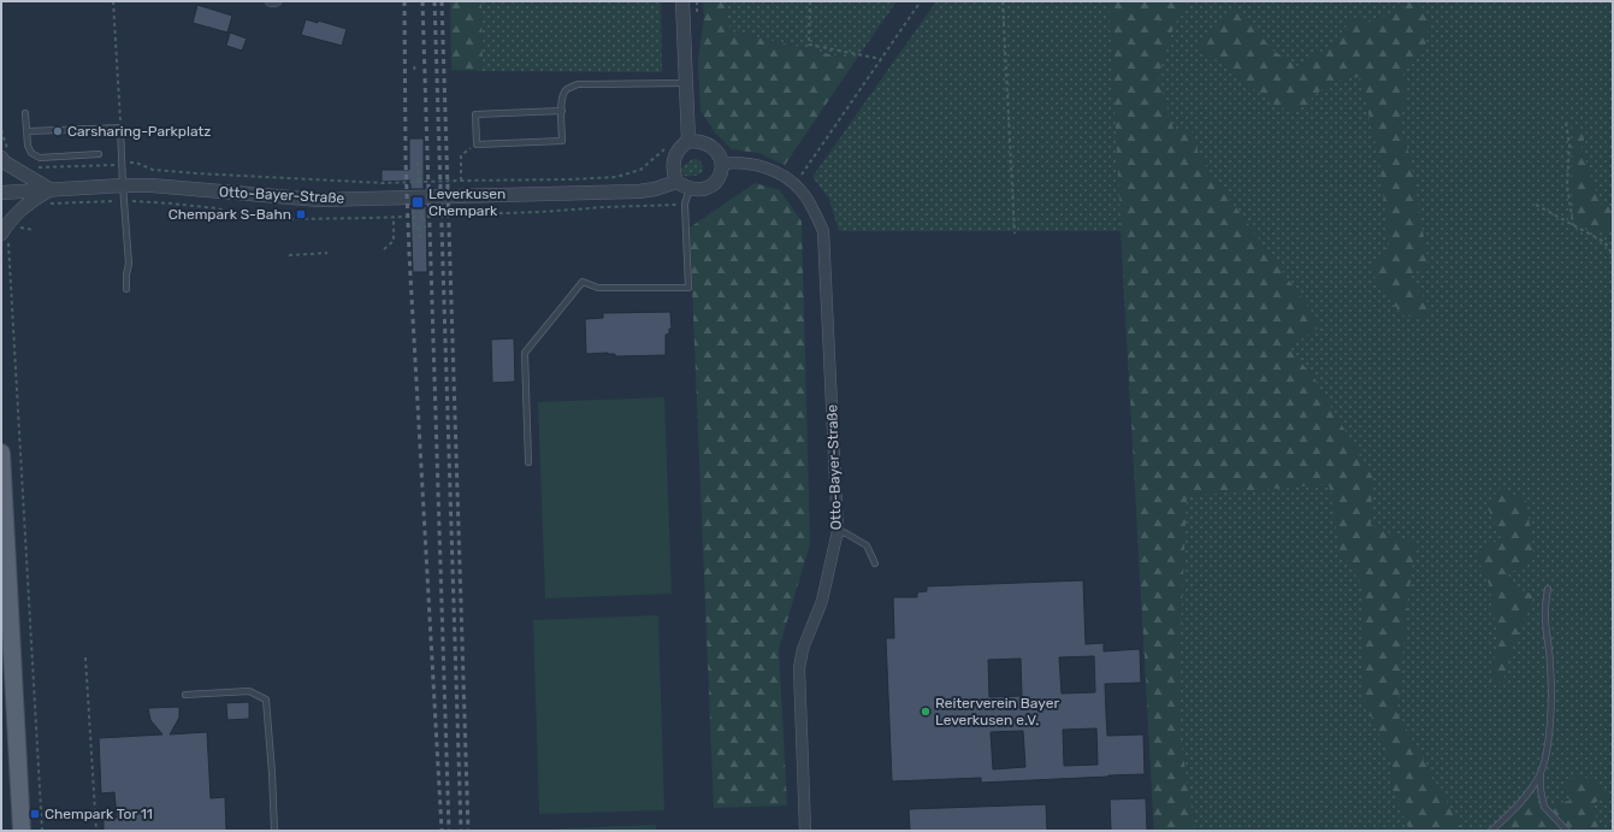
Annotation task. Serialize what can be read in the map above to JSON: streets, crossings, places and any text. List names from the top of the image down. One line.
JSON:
{"streets":{"street":["Otto-Bayer-Straße"]},"places":{"other":["Carsharing-Parkplatz","Reiterverein Bayer Leverkusen e.V."],"transit":["Leverkusen Chempark","Chempark S-Bahn","Chempark Tor 11"]}}
